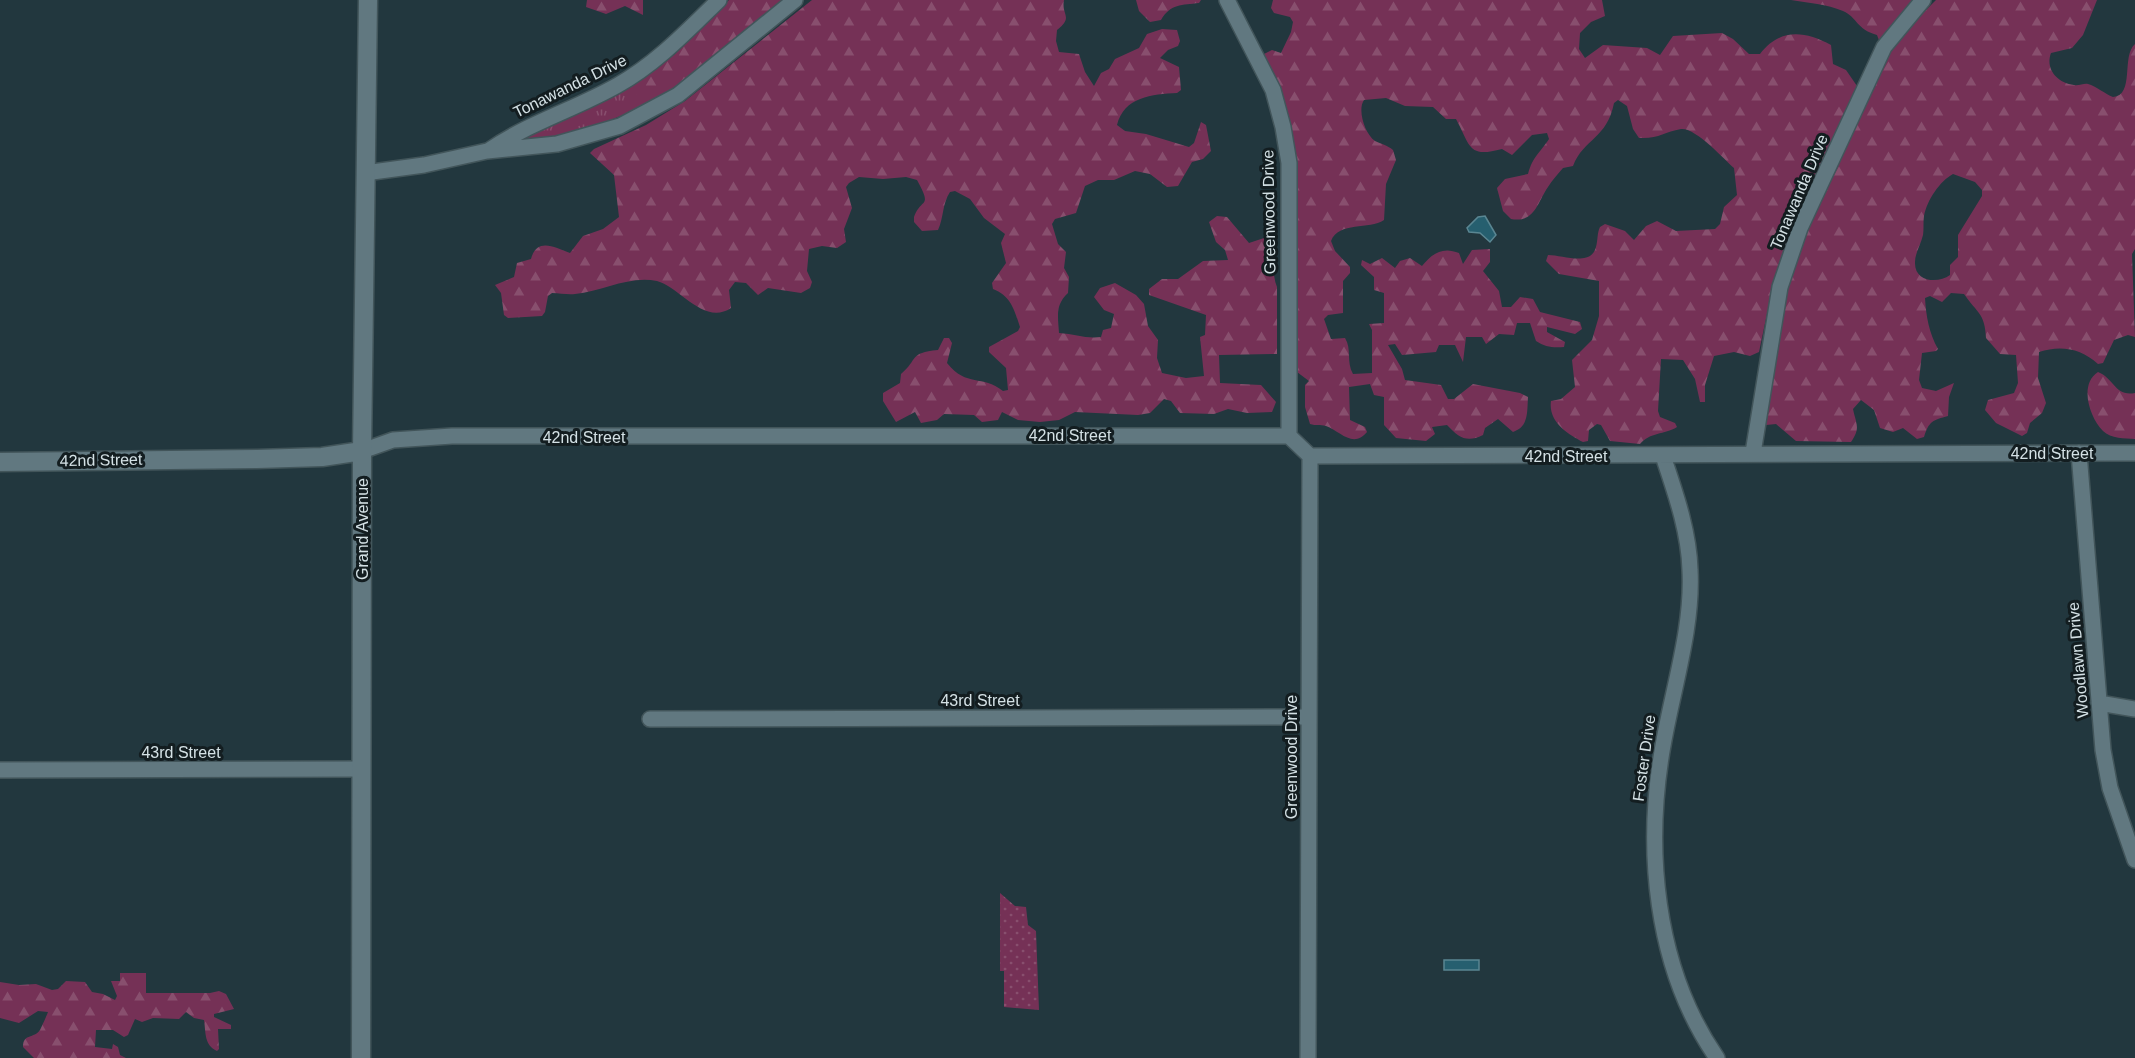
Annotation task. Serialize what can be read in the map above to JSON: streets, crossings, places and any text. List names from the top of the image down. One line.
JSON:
{"streets":{"main road":["42nd Street","Grand Avenue"],"street":["Tonawanda Drive","Greenwood Drive","Woodlawn Drive","43rd Street","Foster Drive"]},"crossings":[["Tonawanda Drive","42nd Street"],["Tonawanda Drive","Grand Avenue"],["Greenwood Drive","42nd Street"],["Greenwood Drive","43rd Street"],["42nd Street","Grand Avenue"],["42nd Street","Woodlawn Drive"],["42nd Street","Foster Drive"],["Grand Avenue","43rd Street"]]}
